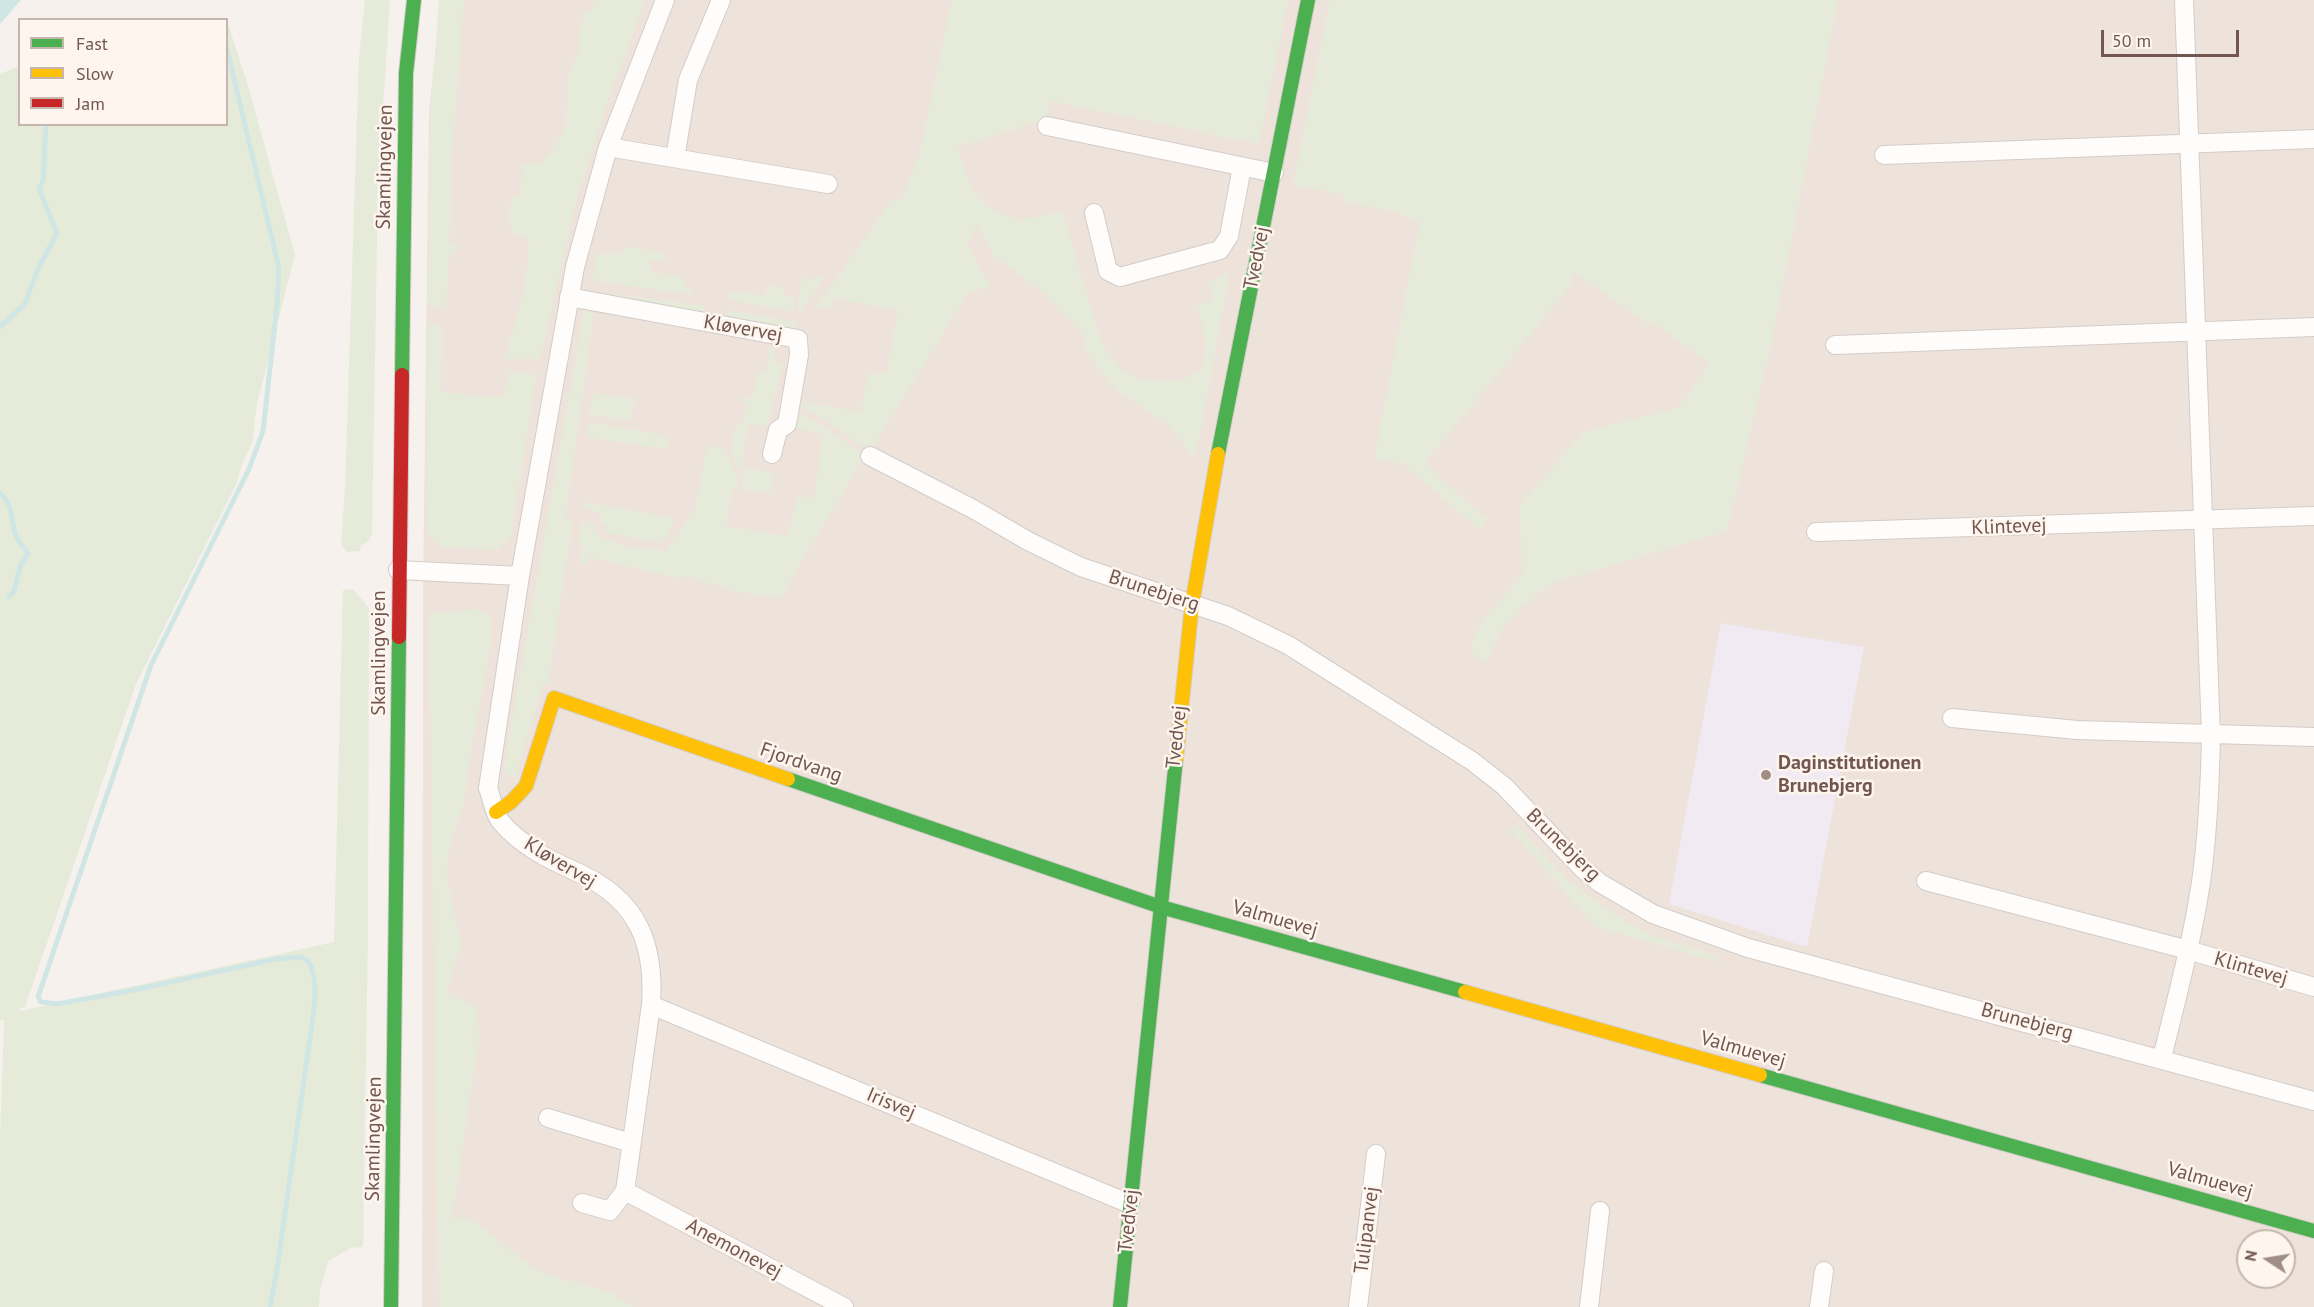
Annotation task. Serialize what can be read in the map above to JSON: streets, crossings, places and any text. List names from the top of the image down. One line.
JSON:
{"streets":{"street":["Skamlingvejen","Tvedvej","Kløvervej","Klintevej","Brunebjerg","Fjordvang","Valmuevej","Irisvej","Tulipanvej","Anemonevej"]},"crossings":[["Tvedvej","Brunebjerg"],["Tvedvej","Fjordvang"],["Tvedvej","Valmuevej"],["Tvedvej","Irisvej"],["Kløvervej","Fjordvang"],["Kløvervej","Irisvej"],["Kløvervej","Anemonevej"],["Klintevej","Brunebjerg"],["Fjordvang","Valmuevej"]],"places":["Daginstitutionen Brunebjerg"],"legend":["Fast","Slow","Jam"],"scale_bar":"50 m","north":"left"}
